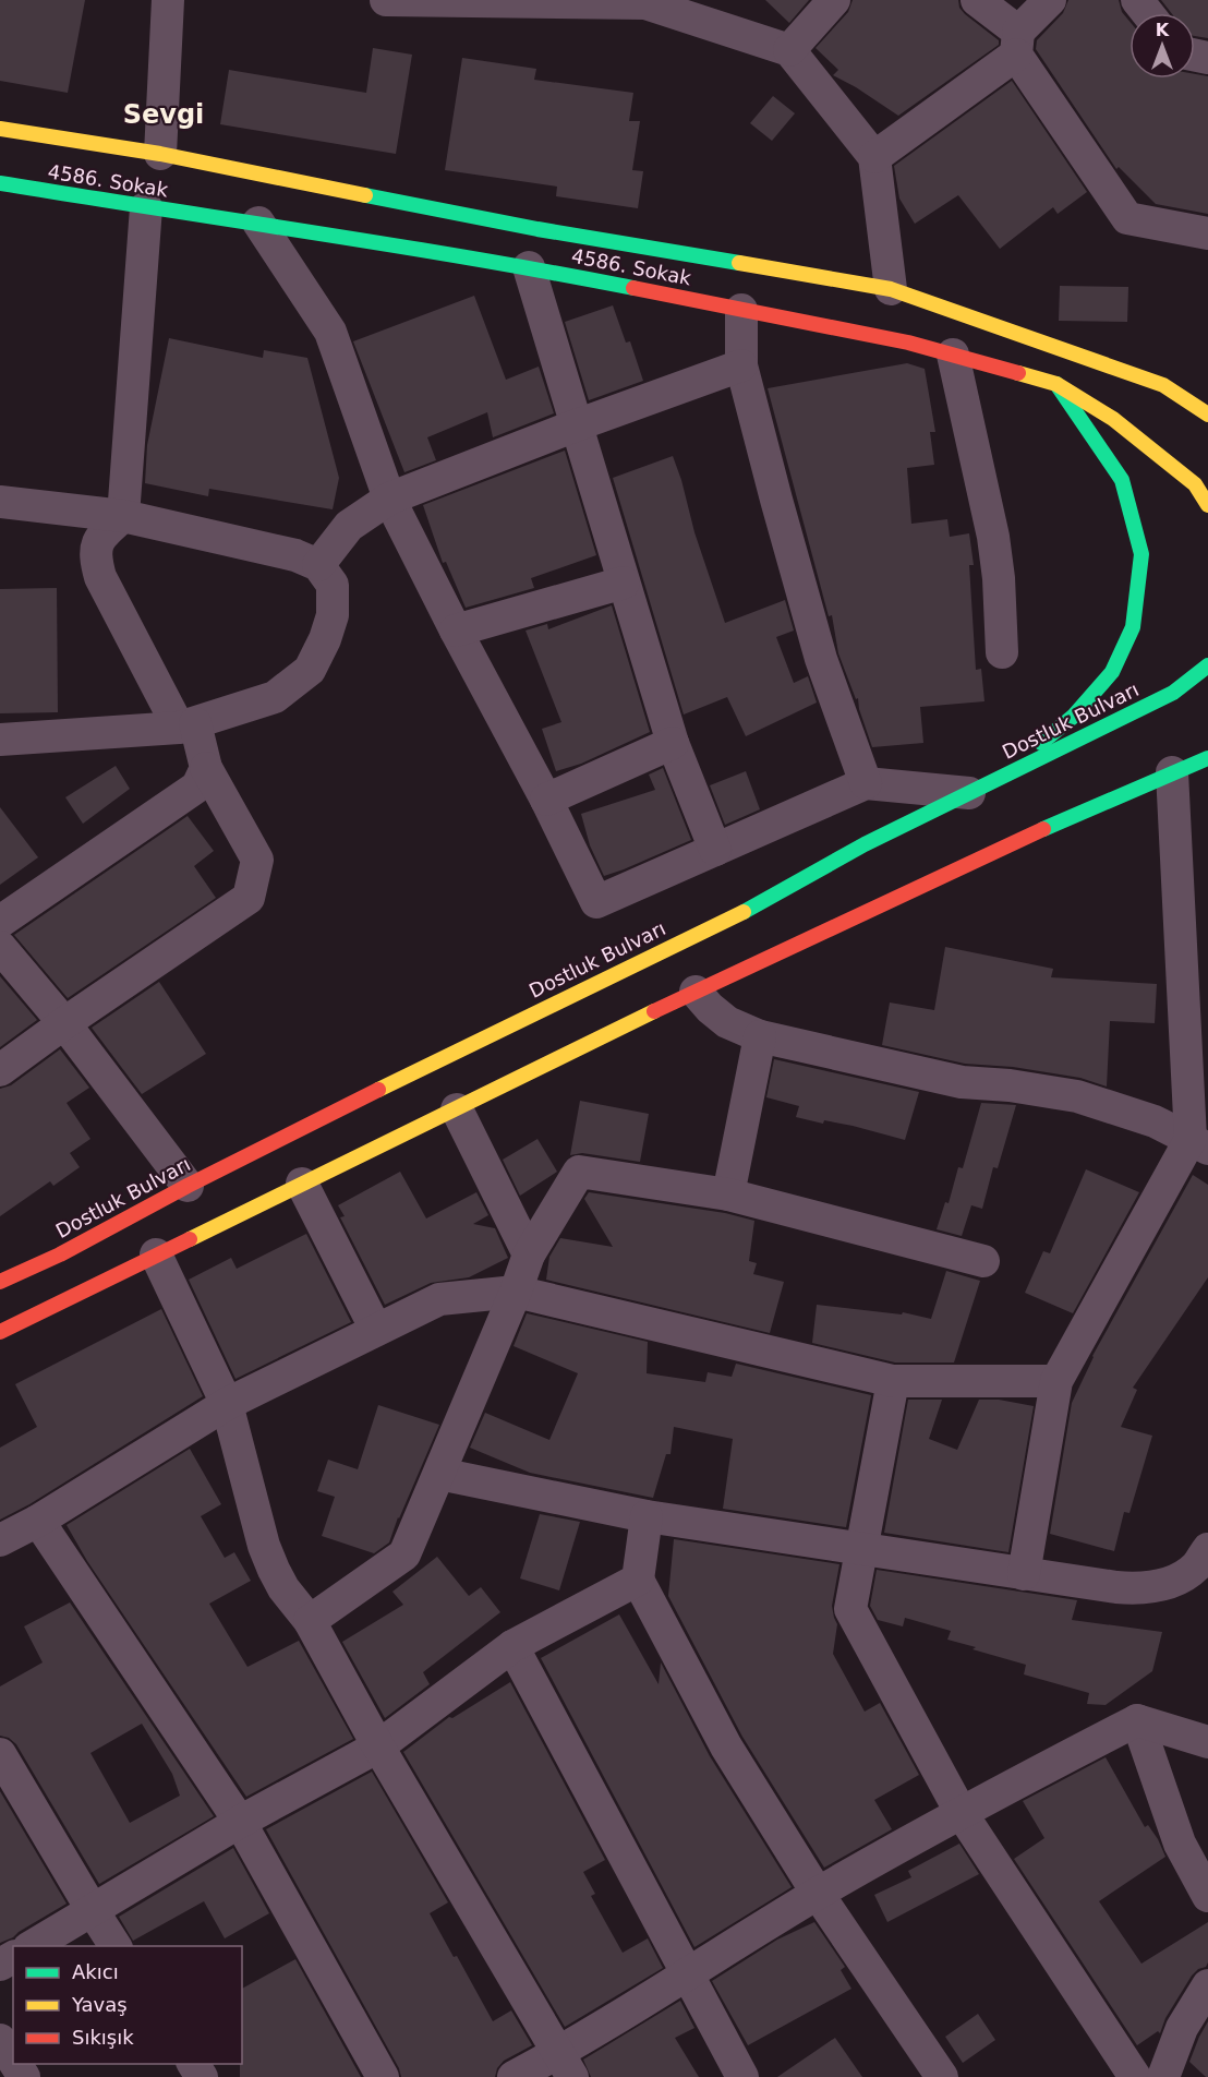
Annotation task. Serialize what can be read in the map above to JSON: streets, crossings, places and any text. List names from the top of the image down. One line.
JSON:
{"streets":{"main road":["4586. Sokak","Dostluk Bulvarı"]},"districts":["Sevgi"],"legend":["Akıcı","Yavaş","Sıkışık"],"north":"top"}
